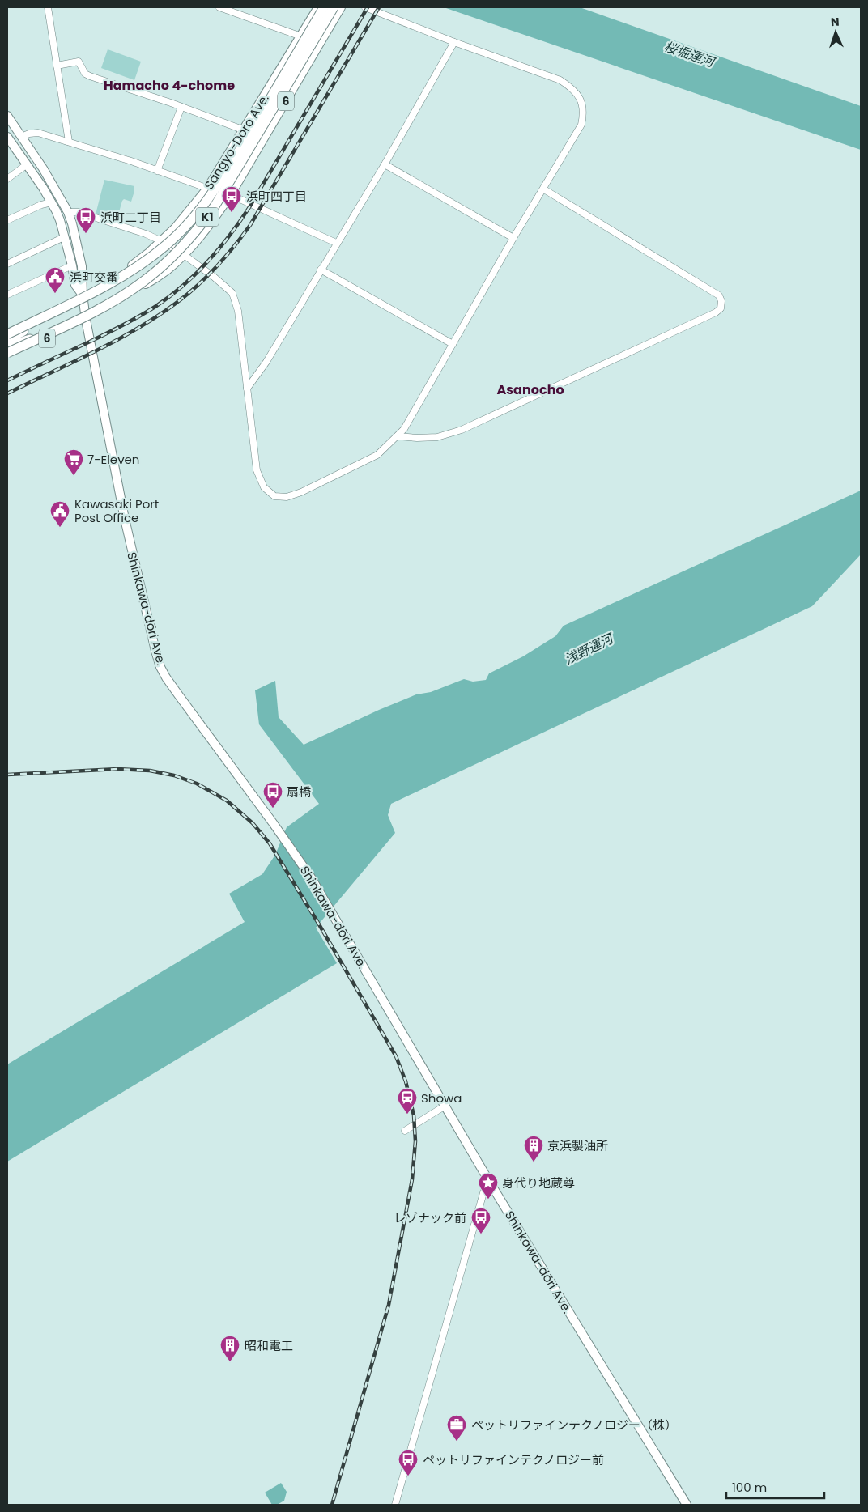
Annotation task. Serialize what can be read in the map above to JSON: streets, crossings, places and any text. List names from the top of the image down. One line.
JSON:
{"streets":{"highway":["K1"],"main road":["6","Sangyo-Doro Ave.","Shinkawa-dōri Ave."]},"crossings":[["Sangyo-Doro Ave.","Shinkawa-dōri Ave."]],"districts":["Hamacho 4-chome","Asanocho"],"water":["桜堀運河","浅野運河"],"places":{"bus stop":["浜町四丁目","浜町二丁目","扇橋","レゾナック前","ペットリファインテクノロジー前"],"public building":["浜町交番","Kawasaki Port Post Office"],"supermarket":["7-Eleven"],"station":["Showa"],"building":["京浜製油所","昭和電工"],"place":["身代り地蔵尊"],"office":["ペットリファインテクノロジー（株）"]},"scale_bar":"100 m","north":"top"}
